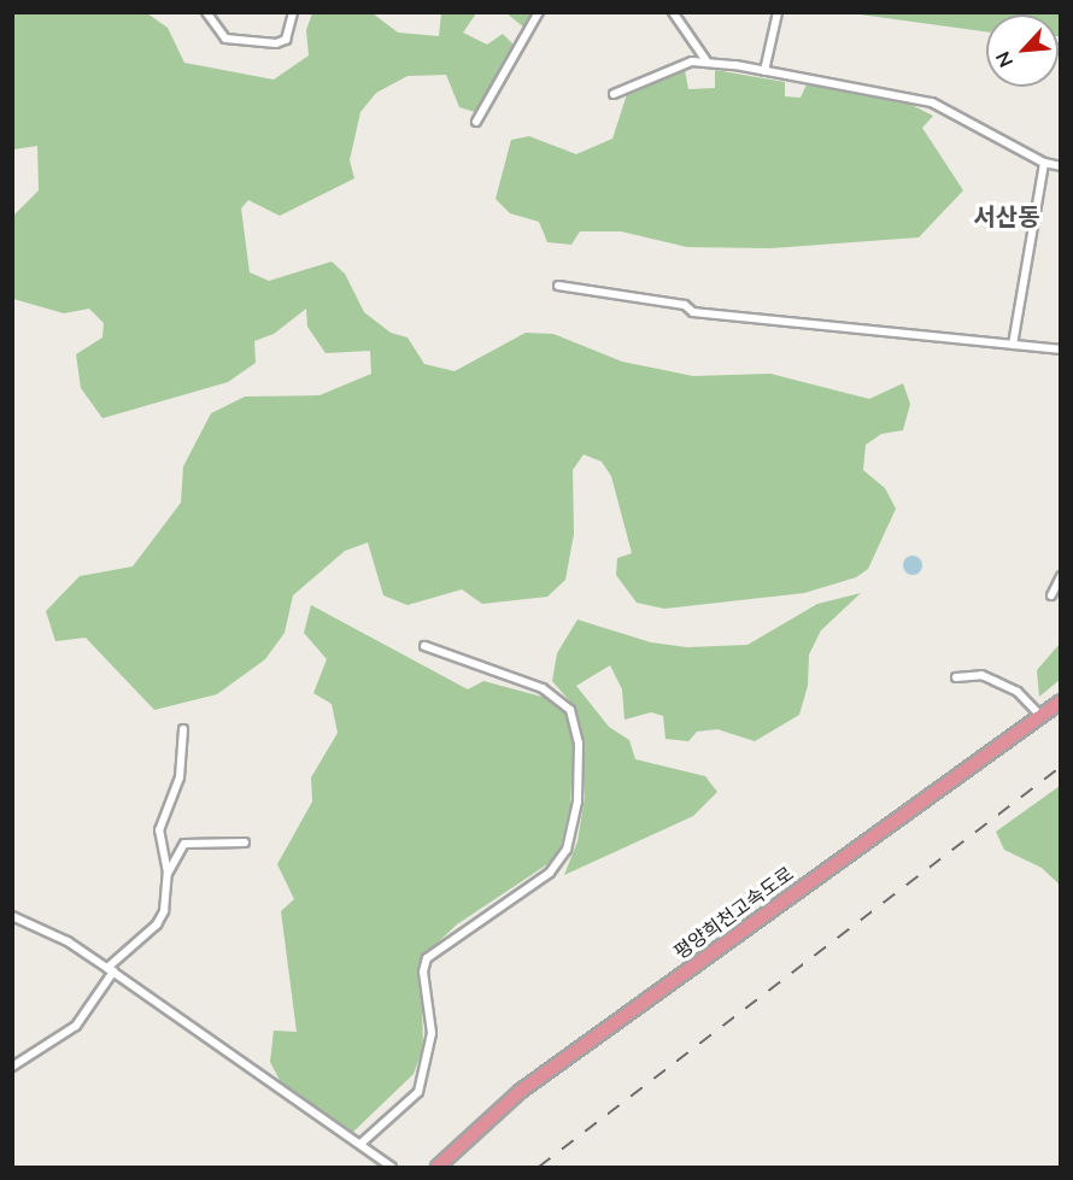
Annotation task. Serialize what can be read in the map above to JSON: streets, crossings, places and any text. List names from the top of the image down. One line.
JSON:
{"streets":{"highway":["평양희천고속도로"]},"districts":["서산동"],"north":"bottom left"}
